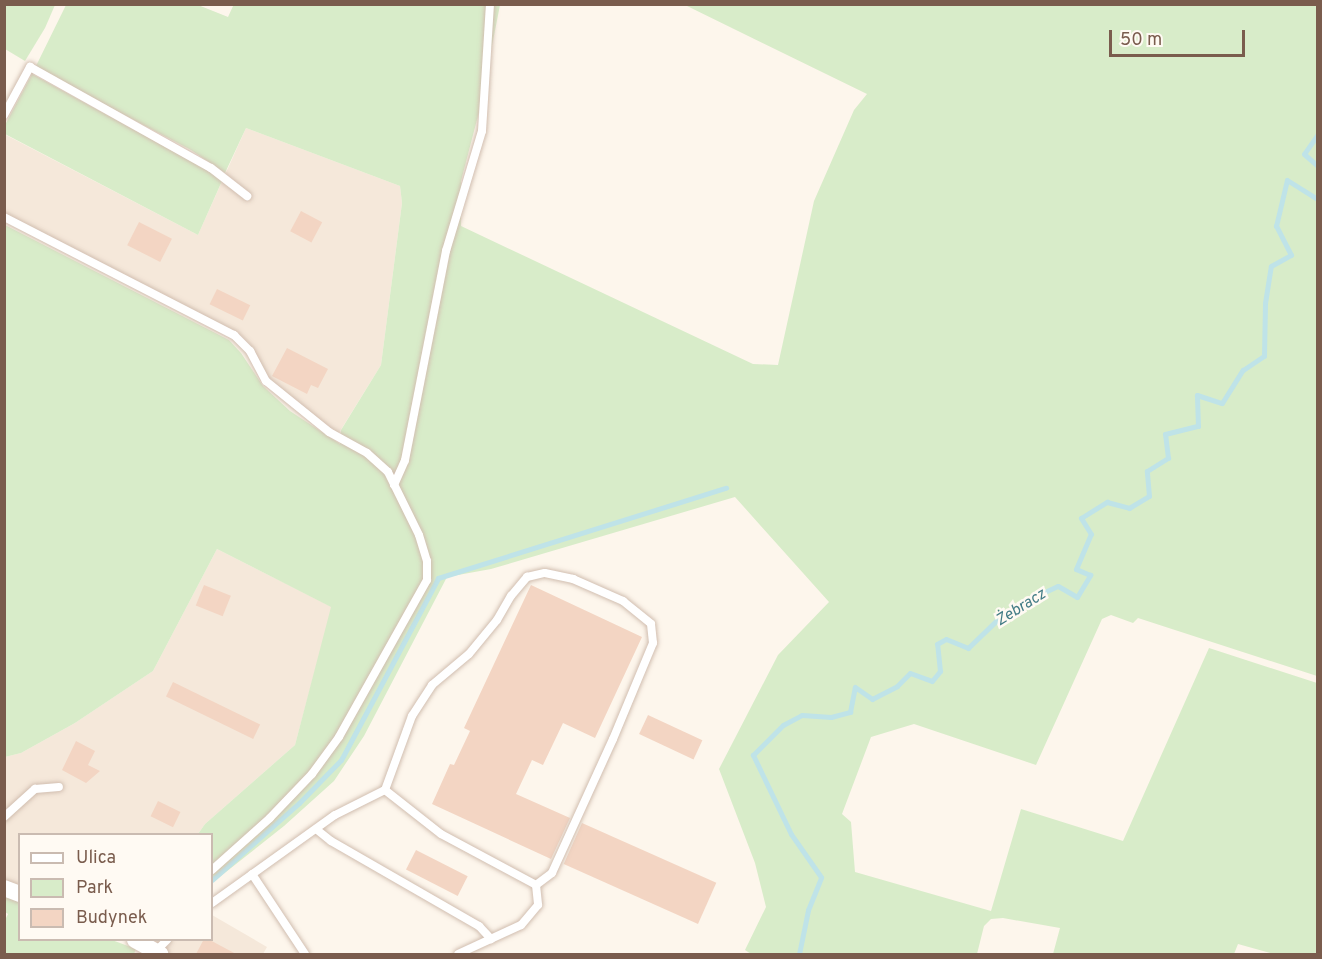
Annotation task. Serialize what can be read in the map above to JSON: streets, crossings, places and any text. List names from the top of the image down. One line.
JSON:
{"water":["Żebracz"],"legend":["Ulica","Park","Budynek"],"scale_bar":"50 m"}
